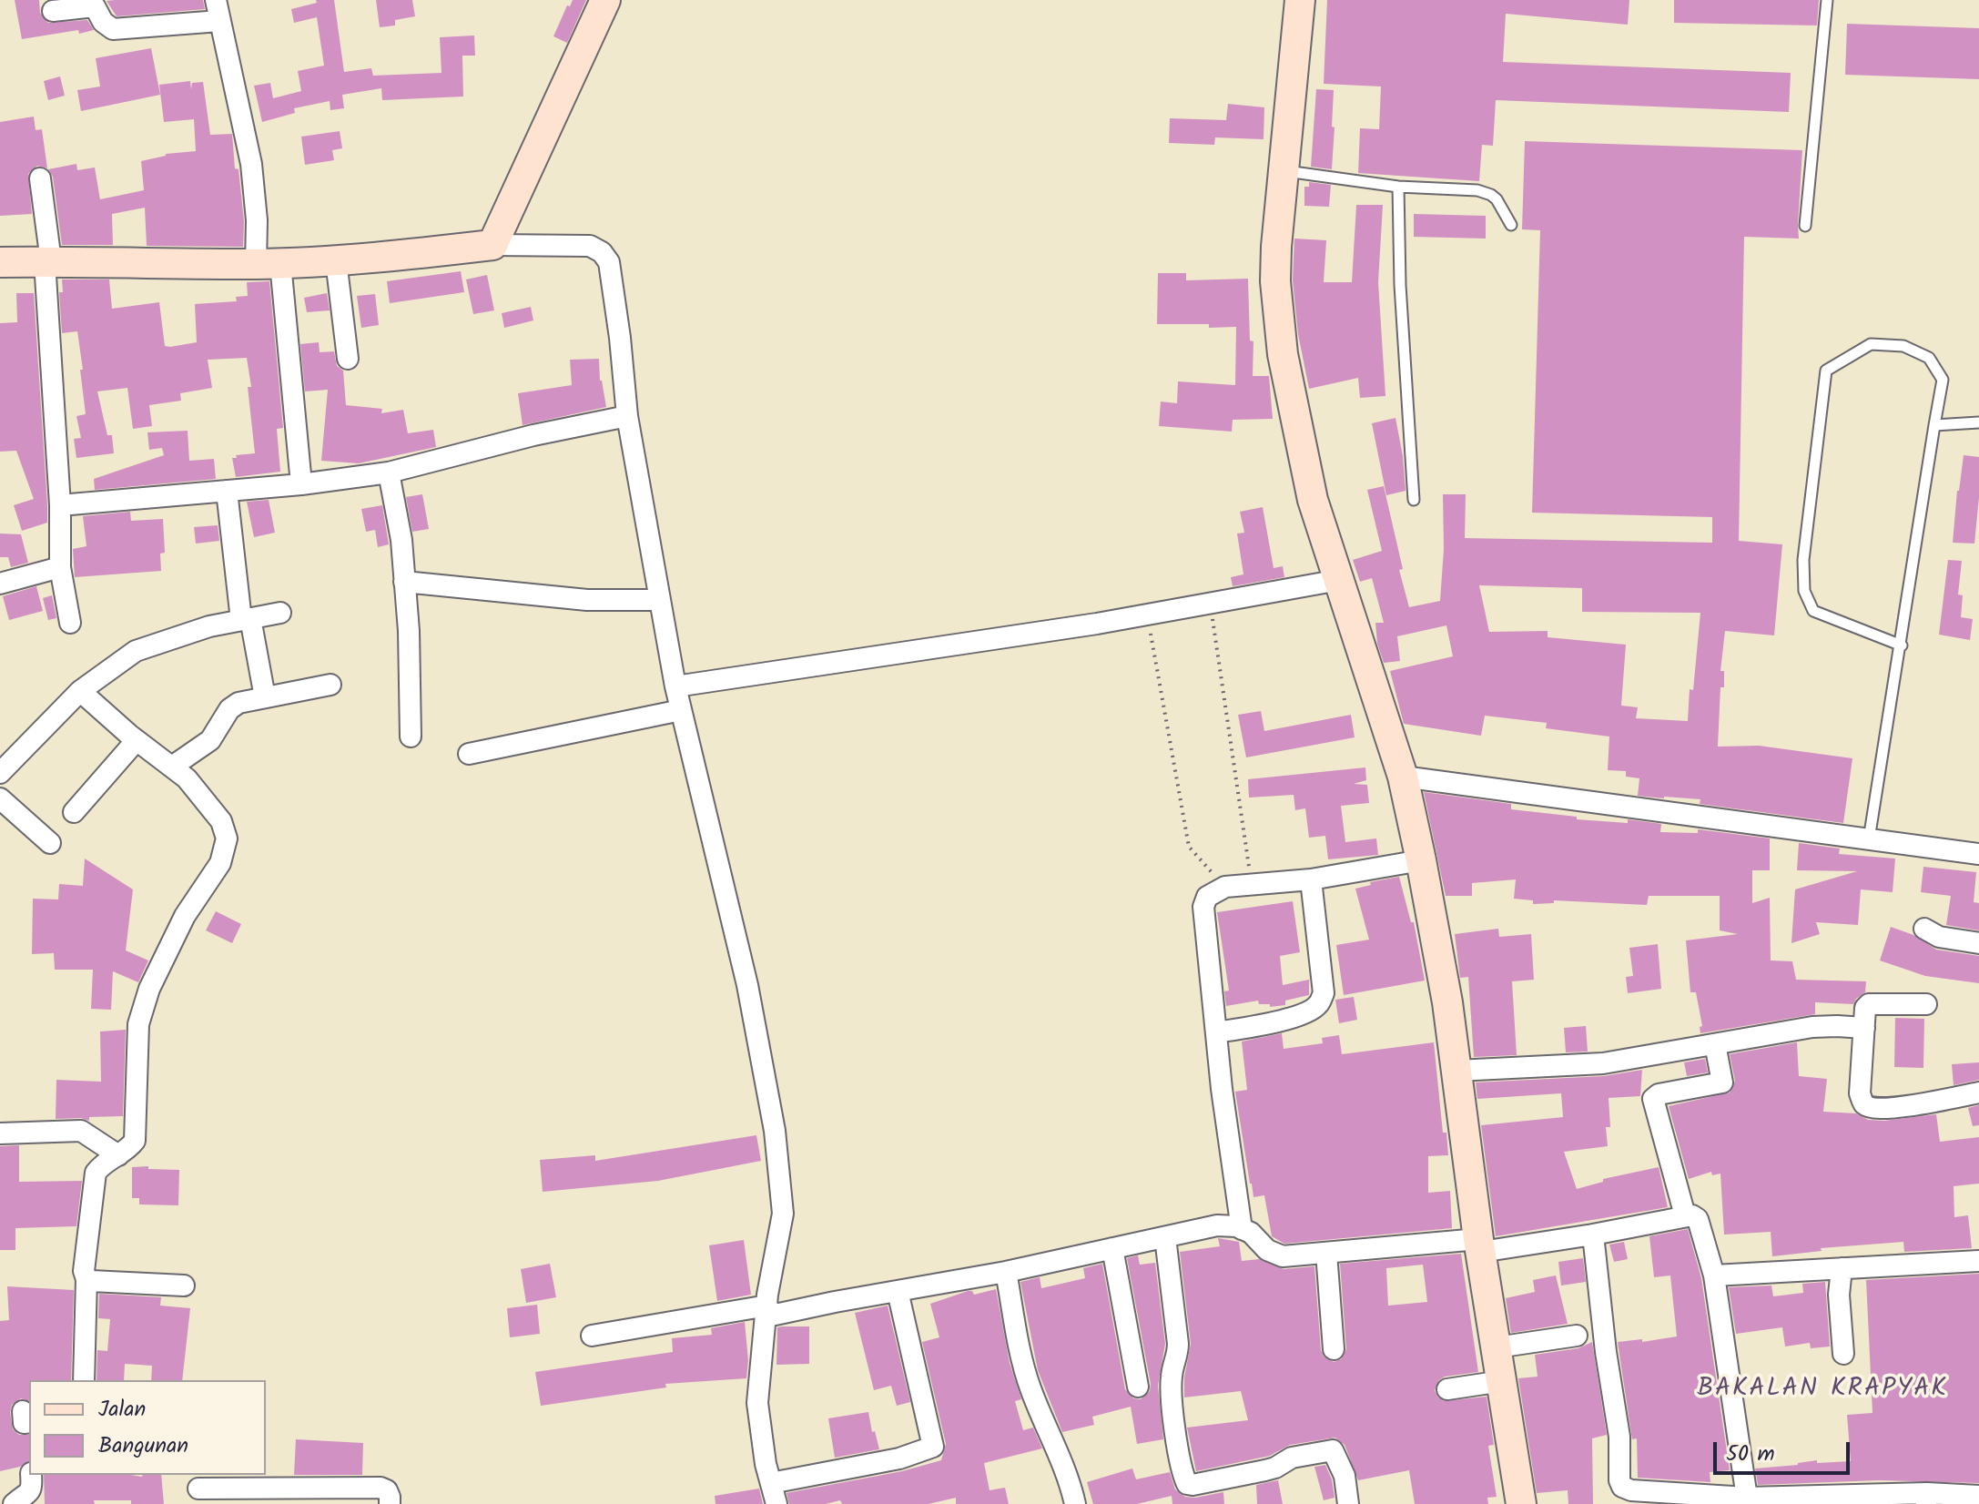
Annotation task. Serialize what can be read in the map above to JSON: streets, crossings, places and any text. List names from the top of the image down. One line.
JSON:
{"districts":["BAKALAN KRAPYAK"],"legend":["Jalan","Bangunan"],"scale_bar":"50 m"}
